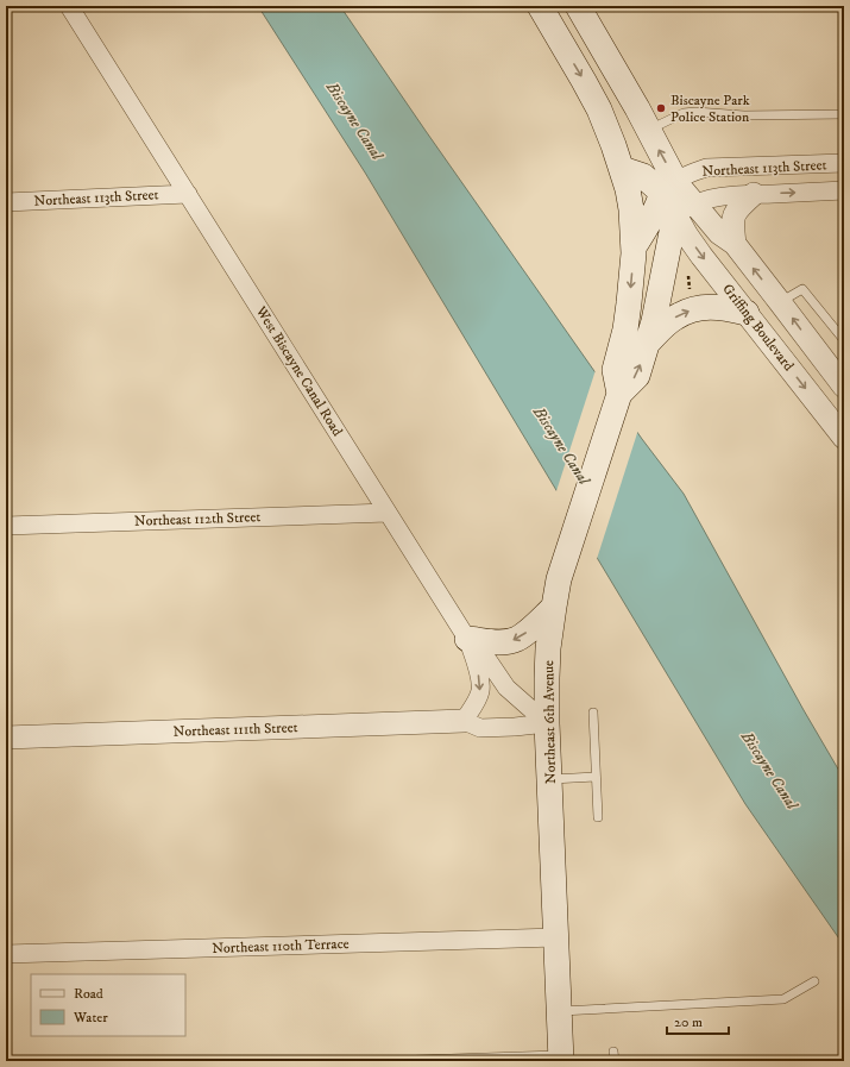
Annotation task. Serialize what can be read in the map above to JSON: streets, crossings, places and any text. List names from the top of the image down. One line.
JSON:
{"streets":{"main road":["Griffing Boulevard","Northeast 6th Avenue"],"street":["Northeast 113th Street","West Biscayne Canal Road","Northeast 112th Street","Northeast 111th Street","Northeast 110th Terrace"]},"crossings":[["Northeast 113th Street","Griffing Boulevard"],["Northeast 113th Street","West Biscayne Canal Road"],["Northeast 113th Street","Northeast 6th Avenue"],["Griffing Boulevard","Northeast 6th Avenue"],["West Biscayne Canal Road","Northeast 112th Street"],["West Biscayne Canal Road","Northeast 6th Avenue"],["Northeast 6th Avenue","Northeast 110th Terrace"]],"water":["Biscayne Canal"],"places":["Biscayne Park Police Station"],"legend":["Road","Water"],"scale_bar":"20 m"}
